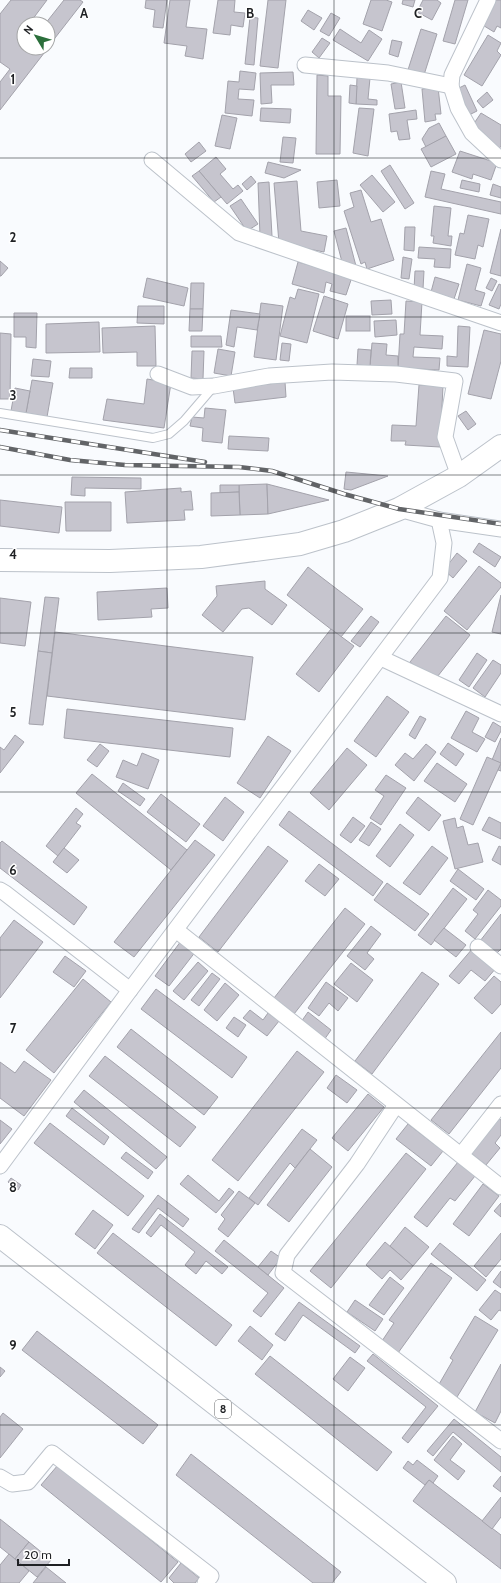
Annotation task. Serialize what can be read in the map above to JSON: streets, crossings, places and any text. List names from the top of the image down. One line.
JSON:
{"streets":{"main road":["8"]},"scale_bar":"20 m","north":"top left","grid":{"columns":["A","B","C"],"rows":["1","2","3","4","5","6","7","8","9"]}}
